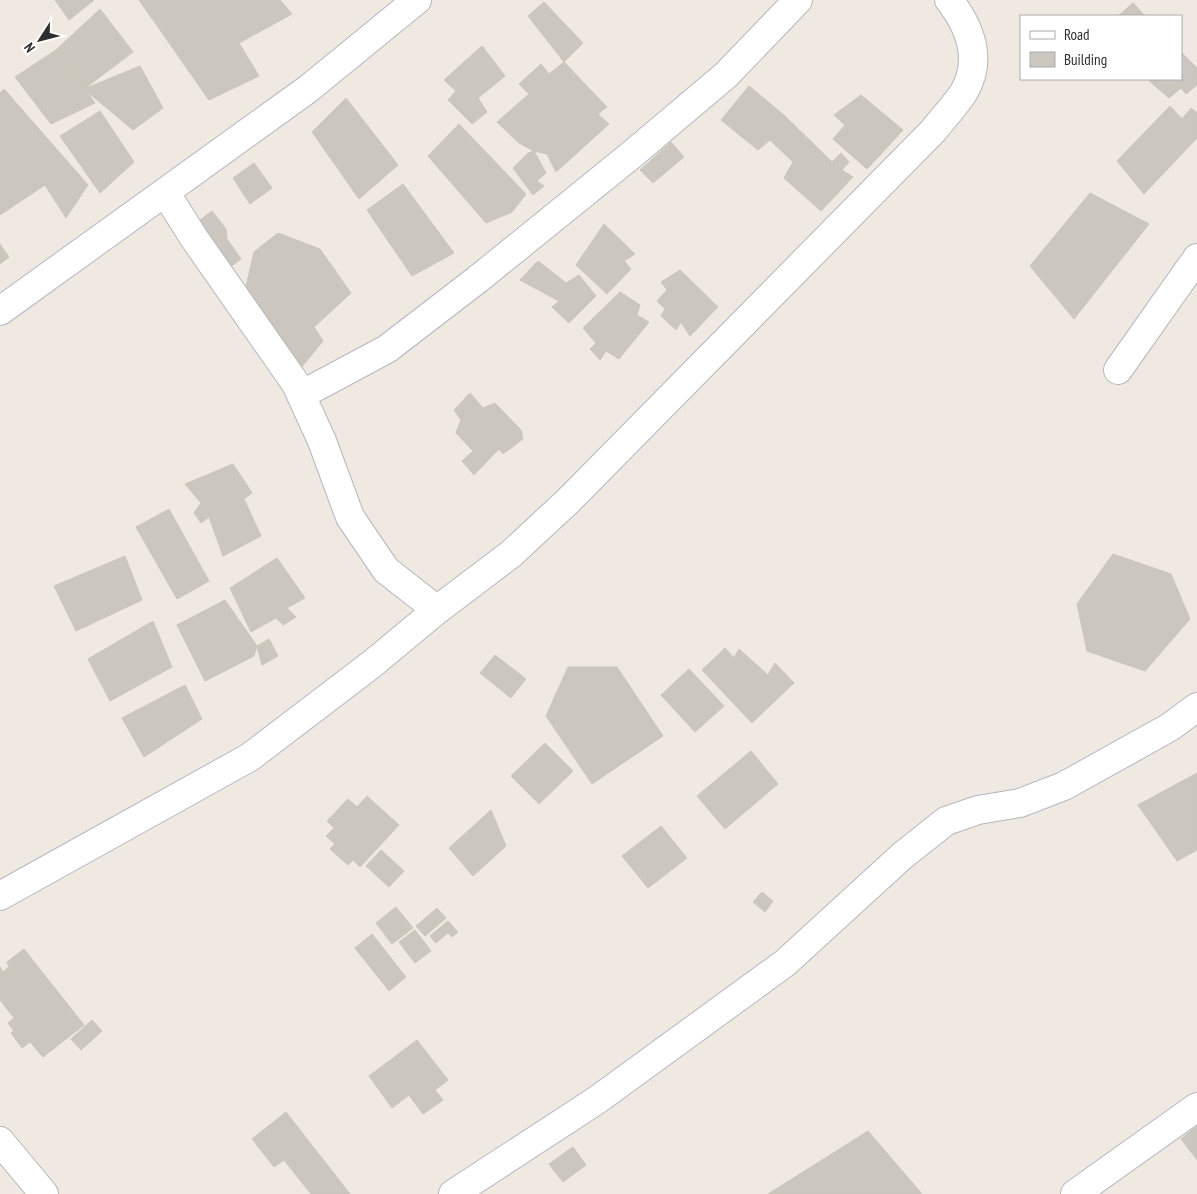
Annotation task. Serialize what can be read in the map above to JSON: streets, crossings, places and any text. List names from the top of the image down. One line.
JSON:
{"legend":["Road","Building"],"north":"bottom left"}
